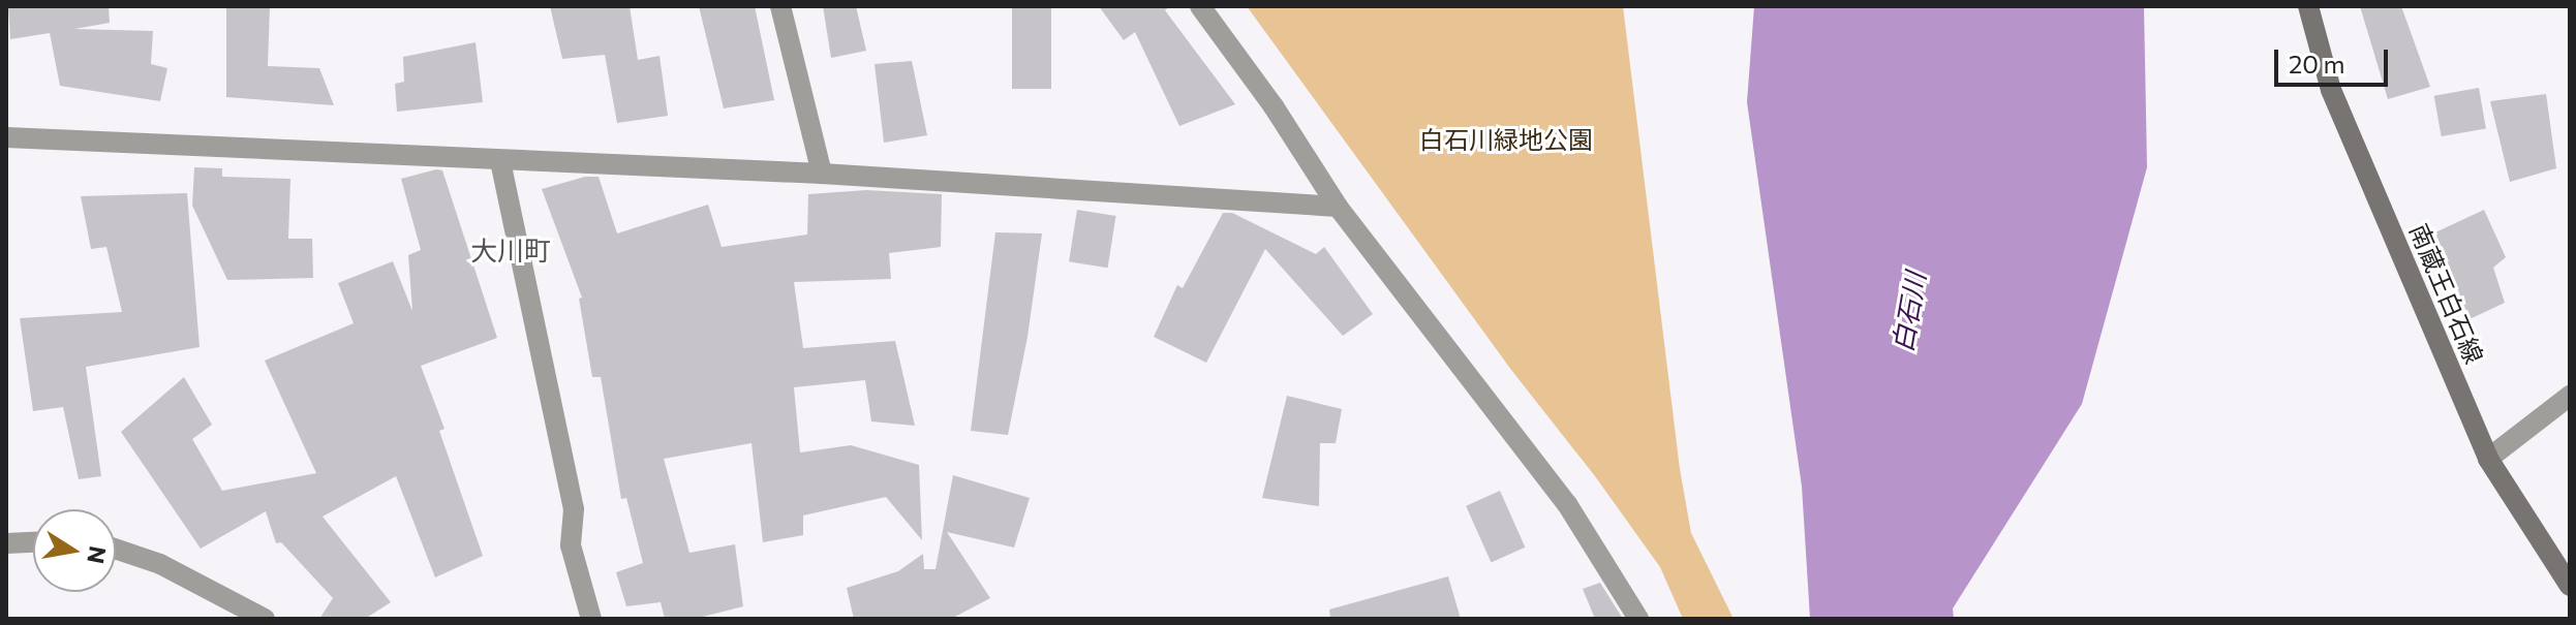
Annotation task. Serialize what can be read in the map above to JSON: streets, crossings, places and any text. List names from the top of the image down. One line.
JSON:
{"streets":{"main road":["南蔵王白石線"]},"districts":["大川町"],"water":["白石川"],"parks":["白石川緑地公園"],"scale_bar":"20 m","north":"right"}
